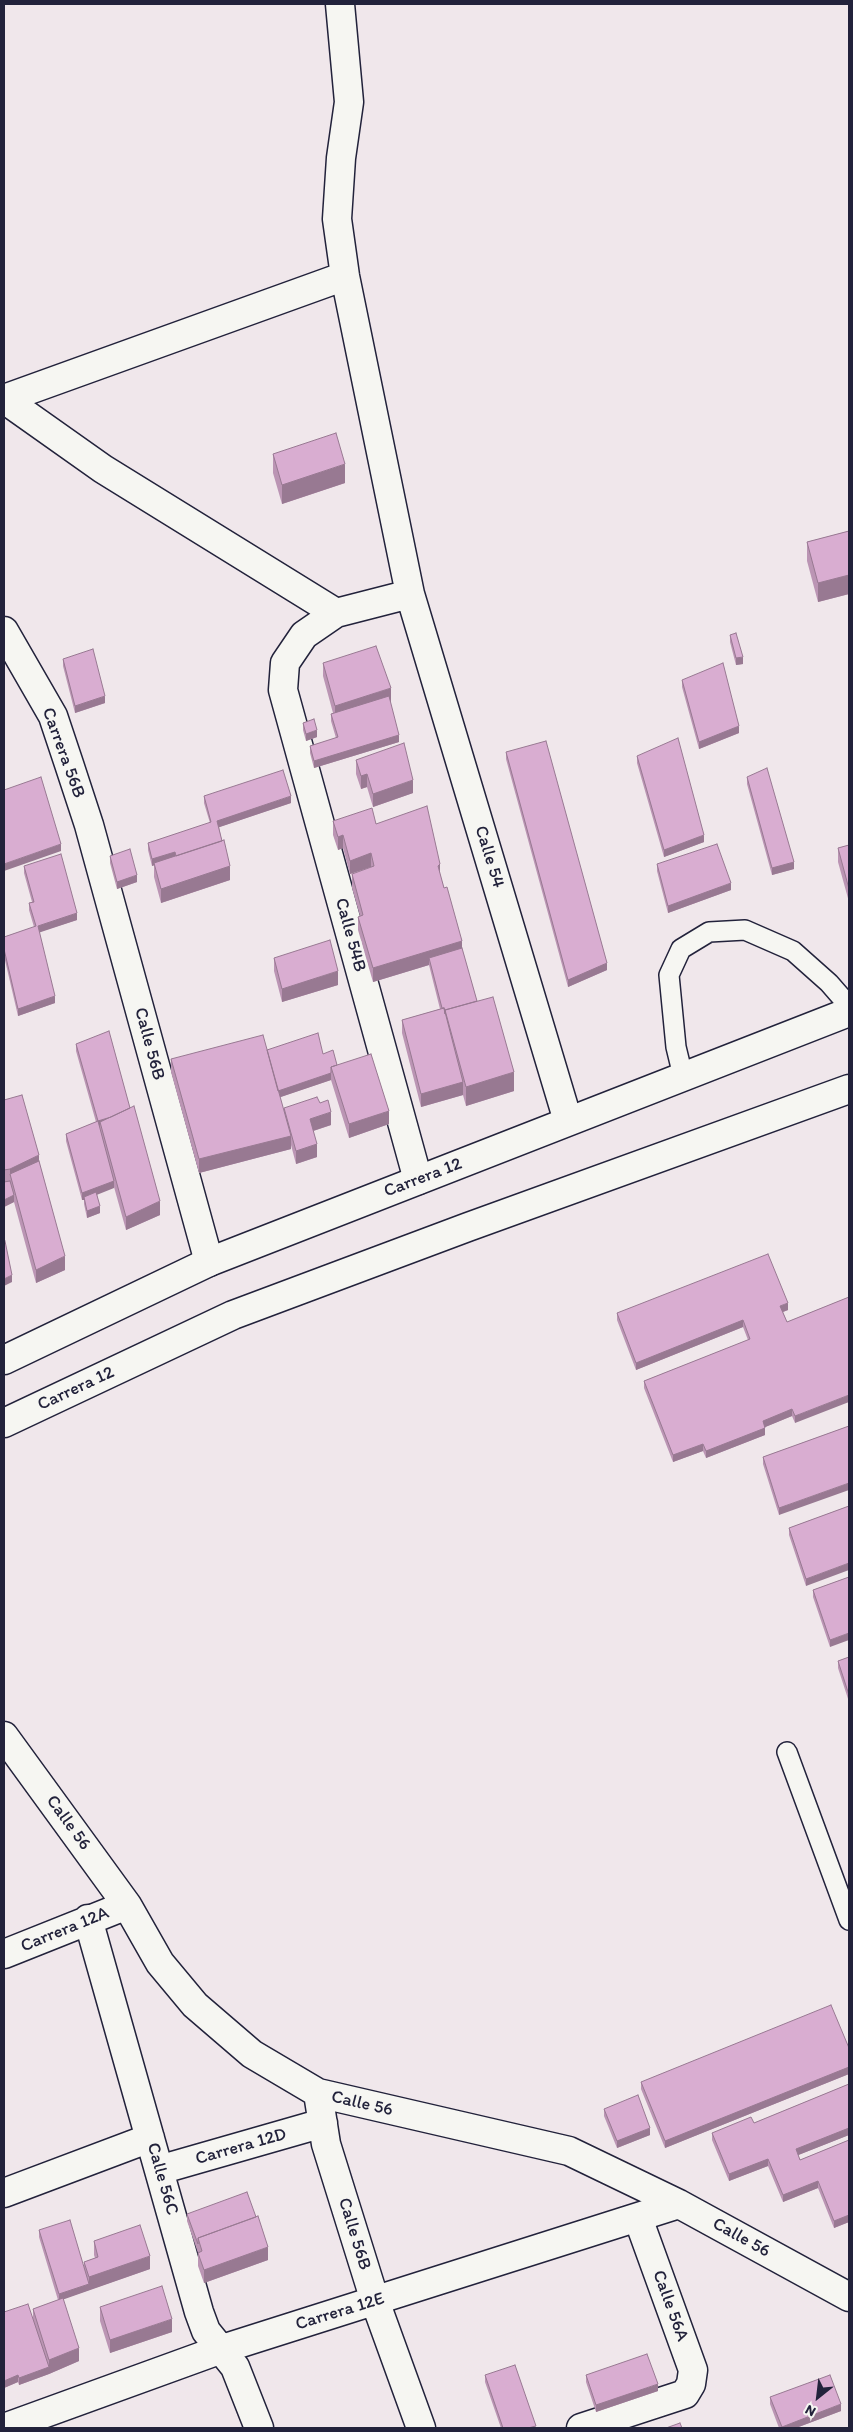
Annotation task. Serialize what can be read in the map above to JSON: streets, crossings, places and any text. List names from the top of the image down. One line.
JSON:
{"streets":{"street":["Carrera 56B","Calle 54","Calle 54B","Calle 56B","Carrera 12","Calle 56","Carrera 12A","Carrera 12D","Calle 56C","Calle 56A","Carrera 12E"]},"crossings":[["Carrera 56B","Calle 56B"],["Calle 54","Carrera 12"],["Calle 54B","Carrera 12"],["Calle 56B","Carrera 12"],["Calle 56B","Calle 56"],["Calle 56B","Carrera 12D"],["Calle 56B","Carrera 12E"],["Calle 56","Carrera 12A"],["Calle 56","Carrera 12E"],["Carrera 12A","Calle 56C"],["Carrera 12D","Calle 56C"],["Calle 56C","Carrera 12E"],["Calle 56A","Carrera 12E"]],"north":"bottom left"}
